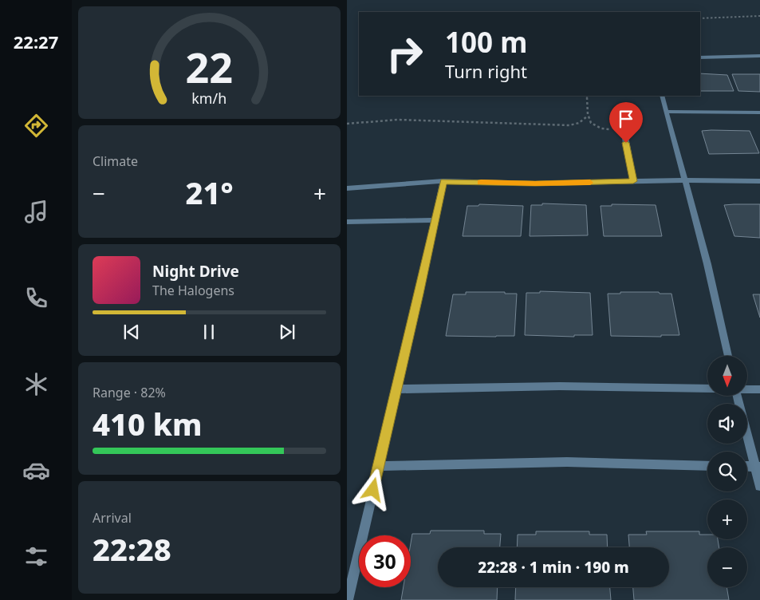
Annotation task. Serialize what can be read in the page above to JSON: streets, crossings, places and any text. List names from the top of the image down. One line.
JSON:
{"north":"bottom","page":{"tabs":"22:27","turn":["100 m","Turn right"],"tile":["Climate",["Range · 82%","410 km"],["Arrival","22:28"]],"heat":["−","21°","+"],"song":["Night Drive","The Halogens"],"map_buttons":["+","−"],"limit":"30","trip":"22:28 · 1 min · 190 m","gauge":["22","km/h"]}}
